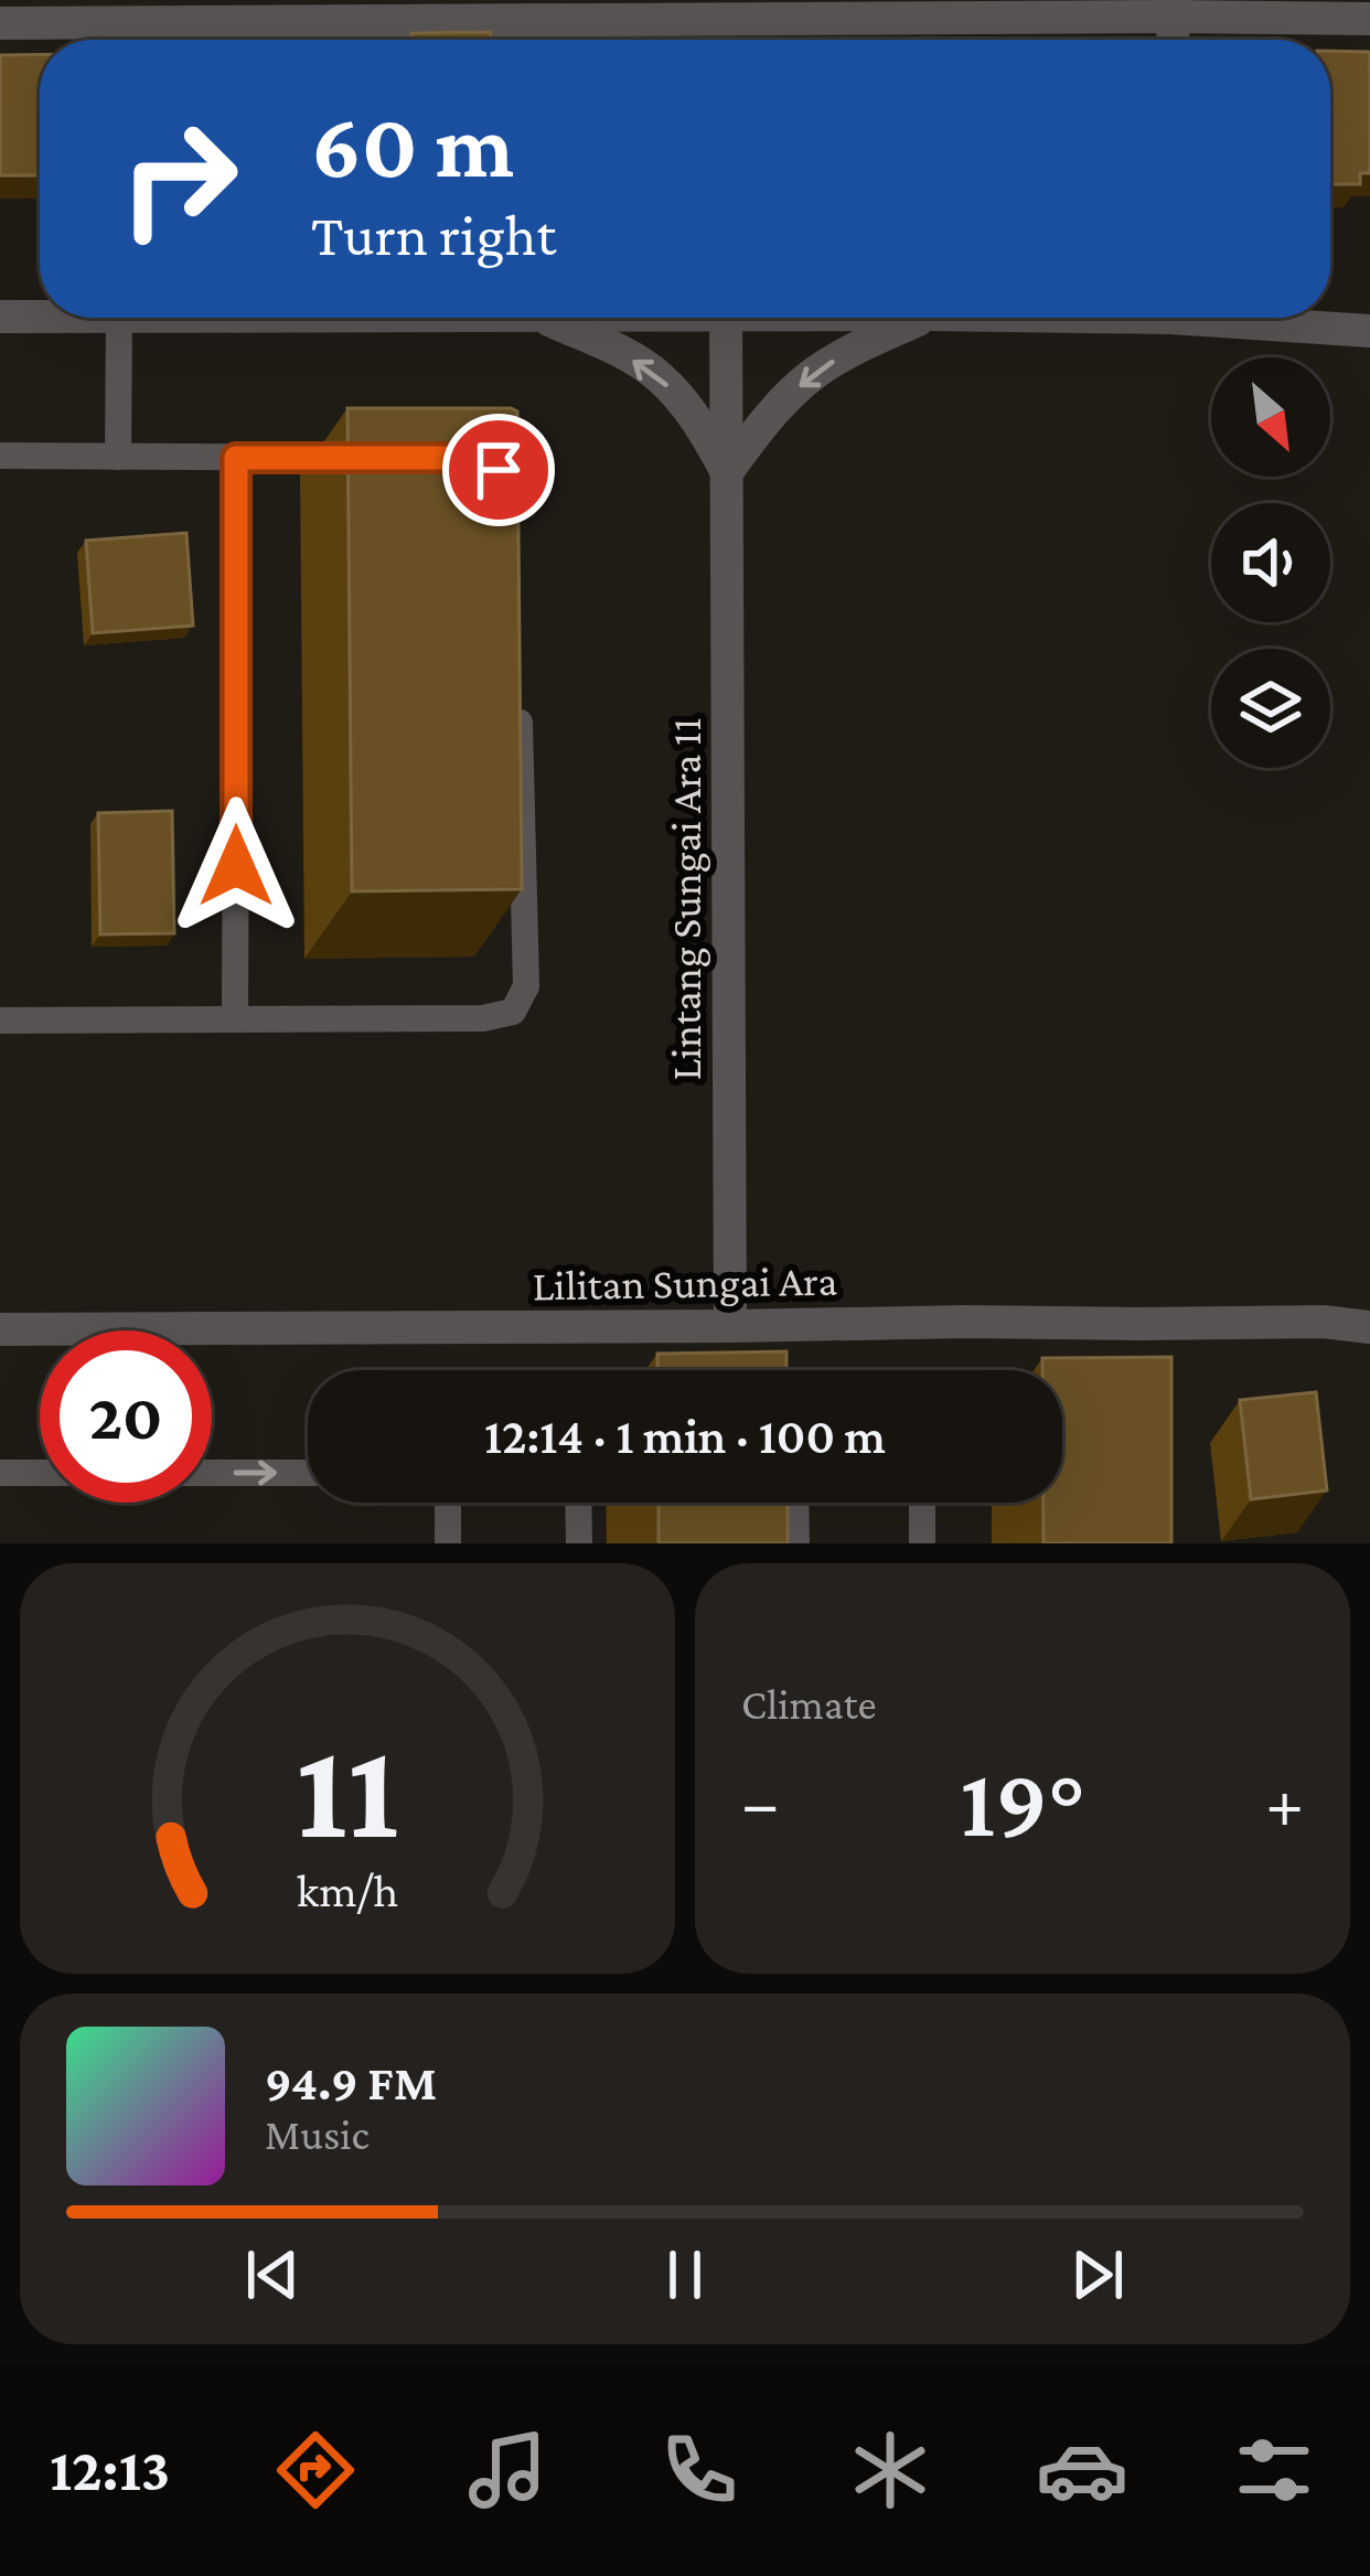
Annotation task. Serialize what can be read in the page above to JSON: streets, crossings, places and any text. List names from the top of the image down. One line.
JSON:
{"streets":{"street":["Lintang Sungai Ara 11","Lilitan Sungai Ara"]},"crossings":[["Lintang Sungai Ara 11","Lilitan Sungai Ara"]],"north":"bottom right","page":{"turn":["60 m","Turn right"],"limit":"20","trip":"12:14 · 1 min · 100 m","tile":"Climate","heat":["−","19°","+"],"song":["94.9 FM","Music"],"tabs":"12:13","gauge":["11","km/h"]}}
